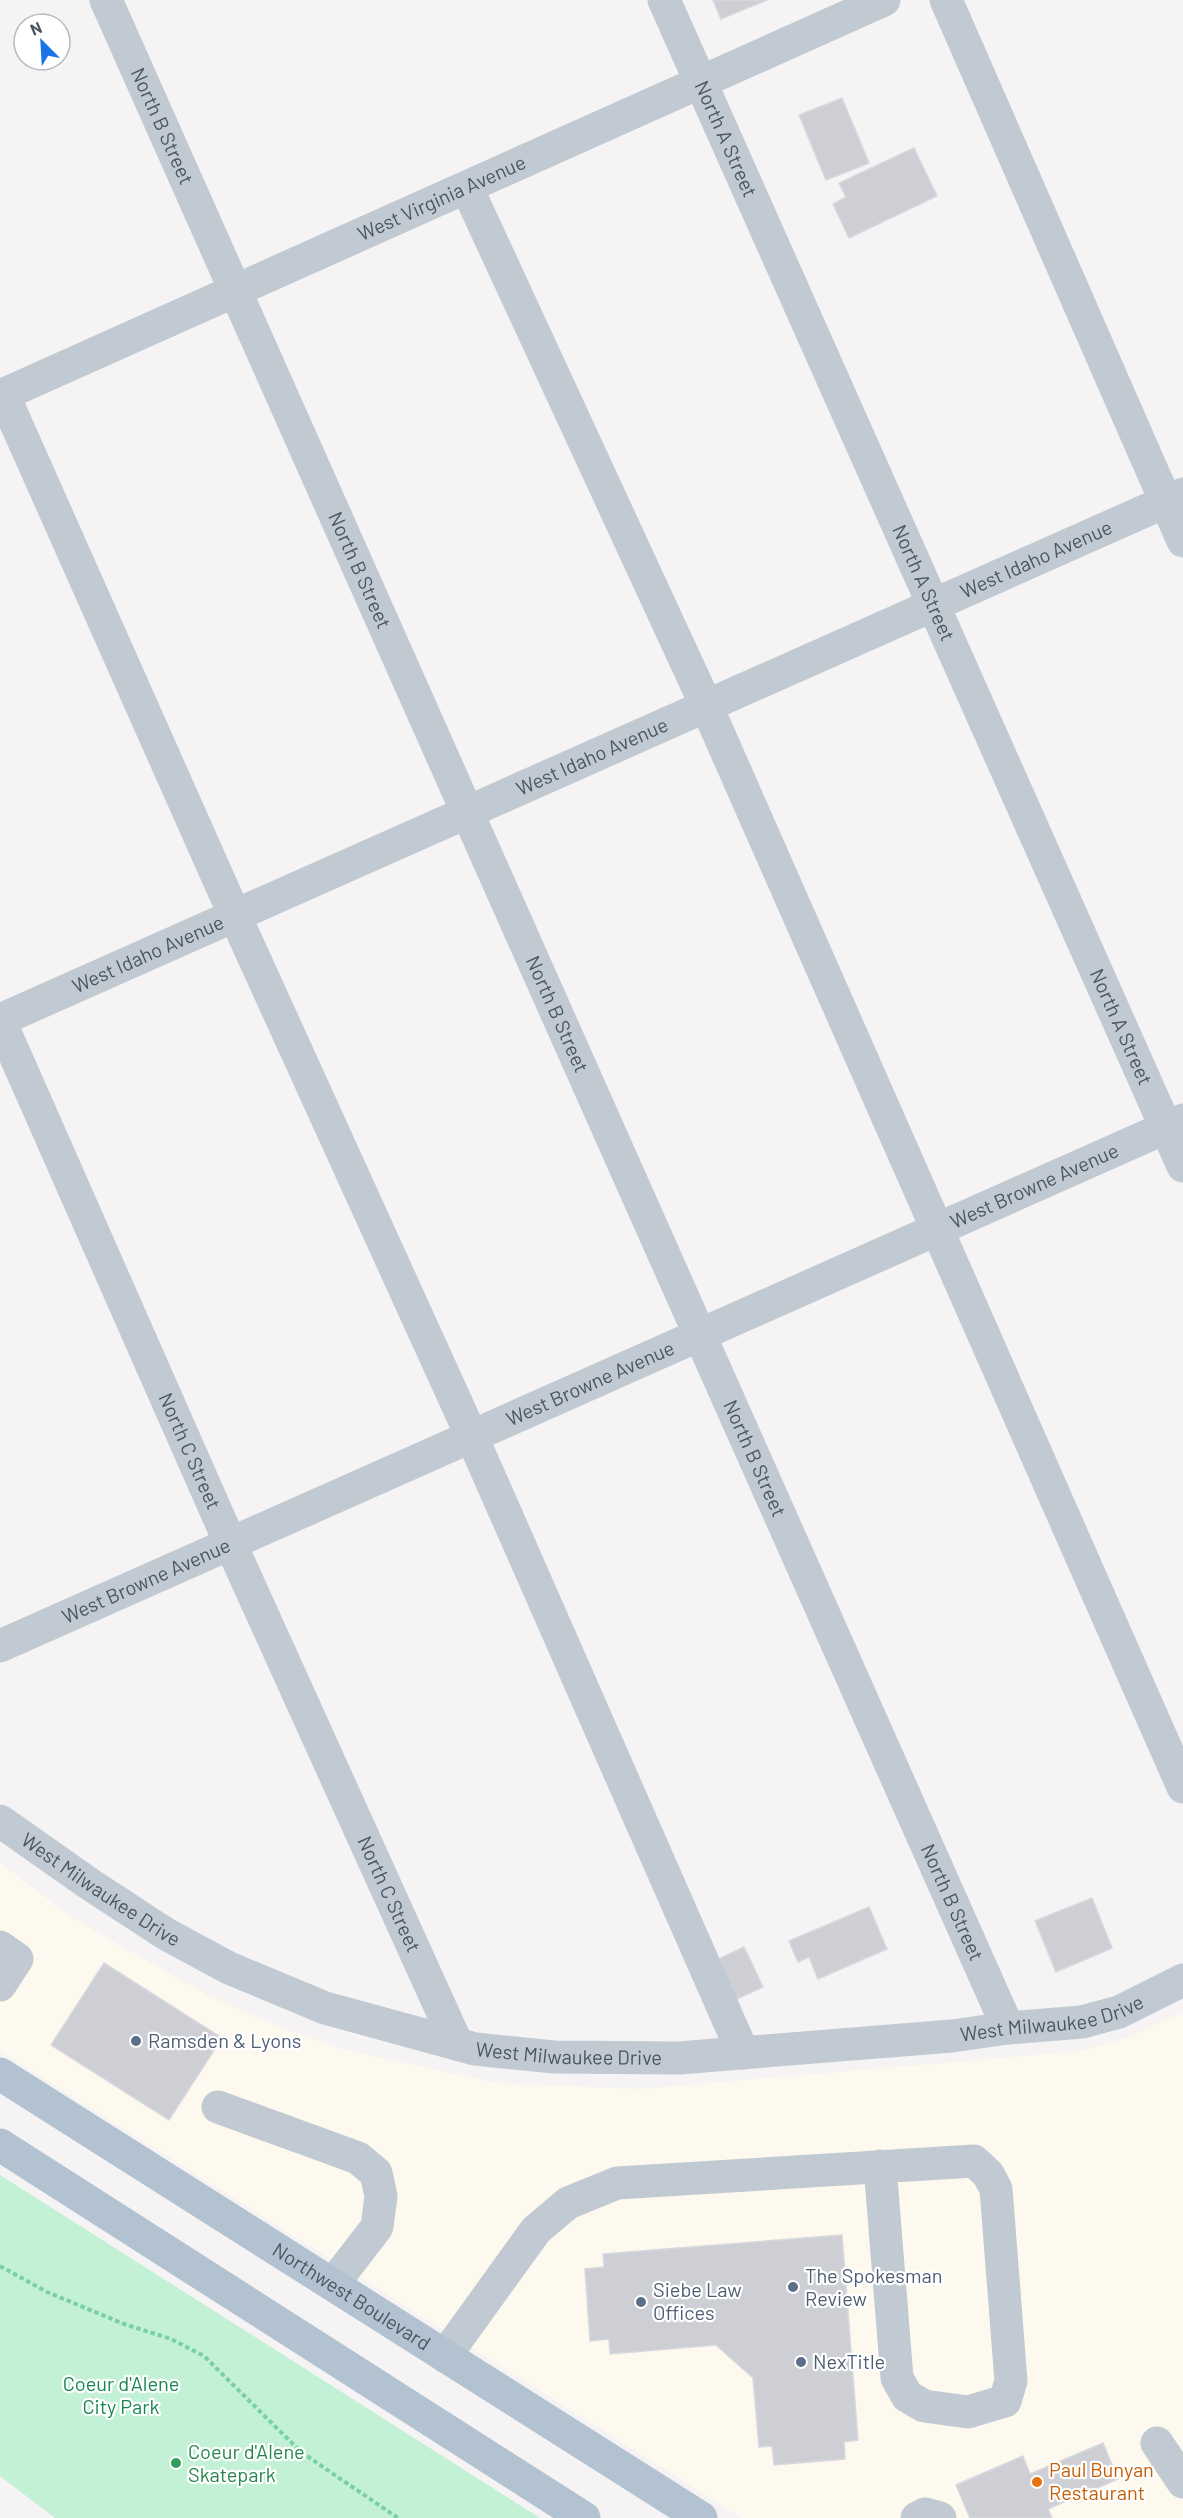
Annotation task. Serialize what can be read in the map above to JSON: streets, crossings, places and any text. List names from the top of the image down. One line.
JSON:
{"streets":{"main road":["Northwest Boulevard"],"street":["North B Street","North A Street","West Virginia Avenue","West Idaho Avenue","West Browne Avenue","North C Street","West Milwaukee Drive"]},"crossings":[["North B Street","West Virginia Avenue"],["North B Street","West Idaho Avenue"],["North B Street","West Browne Avenue"],["North B Street","West Milwaukee Drive"],["North A Street","West Virginia Avenue"],["North A Street","West Idaho Avenue"],["North A Street","West Browne Avenue"],["West Idaho Avenue","North C Street"],["West Browne Avenue","North C Street"],["North C Street","West Milwaukee Drive"]],"parks":["Coeur d'Alene City Park"],"places":["Ramsden & Lyons","The Spokesman Review","Siebe Law Offices","NexTitle","Coeur d'Alene Skatepark","Paul Bunyan Restaurant"],"north":"top left"}
